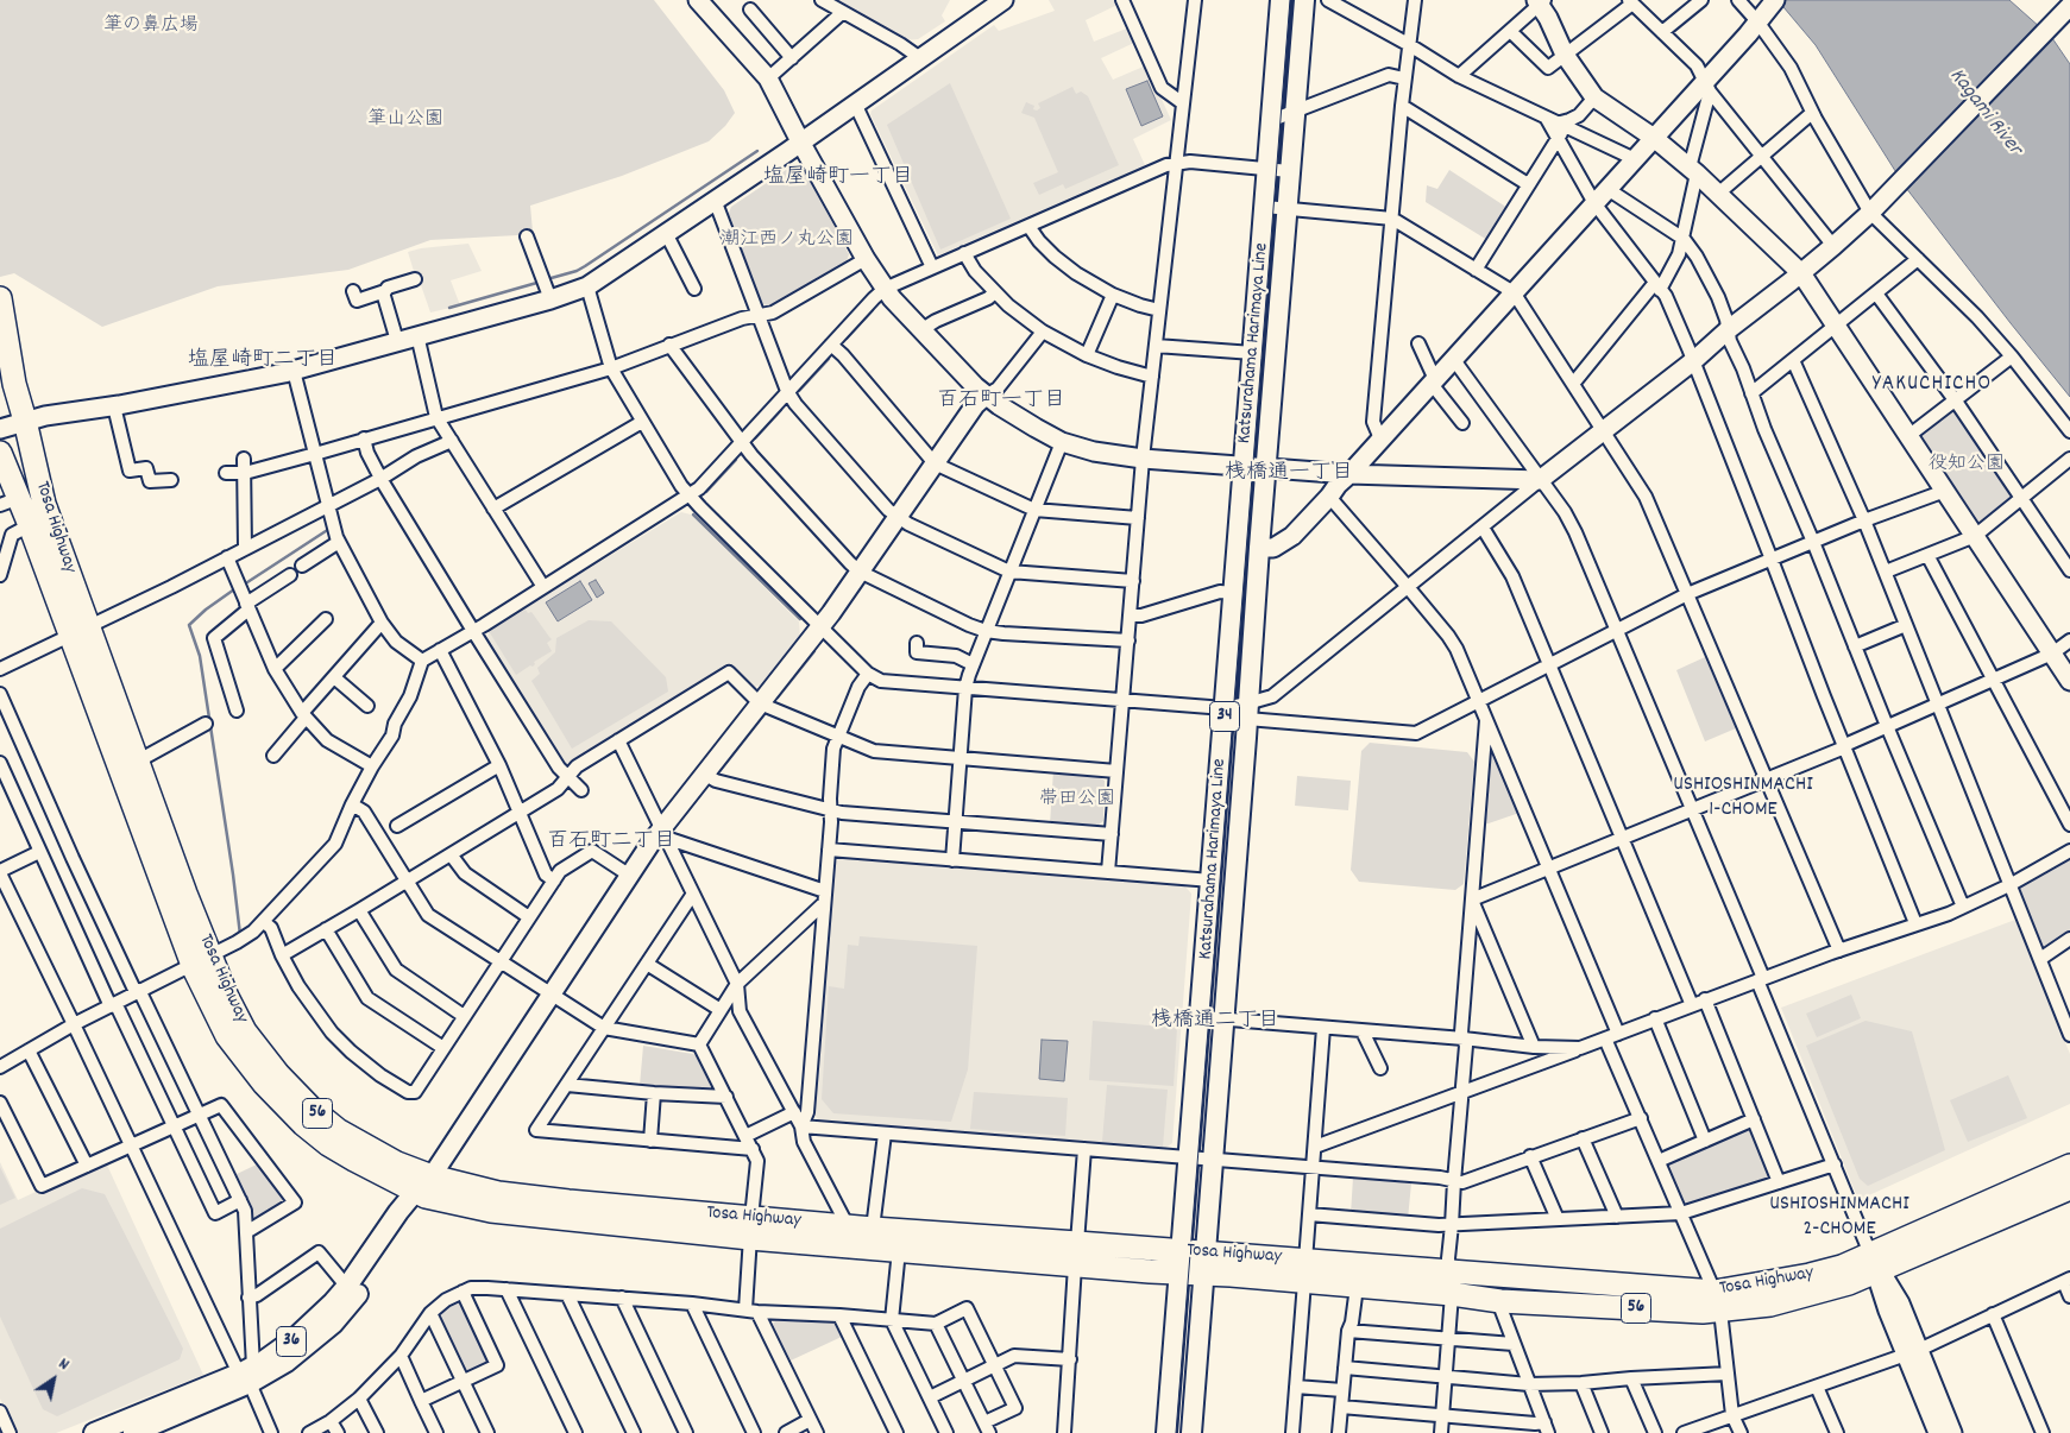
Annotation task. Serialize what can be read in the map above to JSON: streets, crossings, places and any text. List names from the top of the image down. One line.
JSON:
{"streets":{"highway":["Tosa Highway","56"],"main road":["Katsurahama Harimaya Line","34","36"]},"crossings":[["Katsurahama Harimaya Line","Tosa Highway"],["Tosa Highway","36"]],"districts":["塩屋崎町一丁目","塩屋崎町二丁目","YAKUCHICHO","百石町一丁目","桟橋通一丁目","USHIOSHINMACHI 1-CHOME","百石町二丁目","桟橋通二丁目","USHIOSHINMACHI 2-CHOME"],"water":["Kagami River"],"parks":["筆の鼻広場","筆山公園","潮江西ノ丸公園","役知公園","帯田公園"],"north":"top right"}
